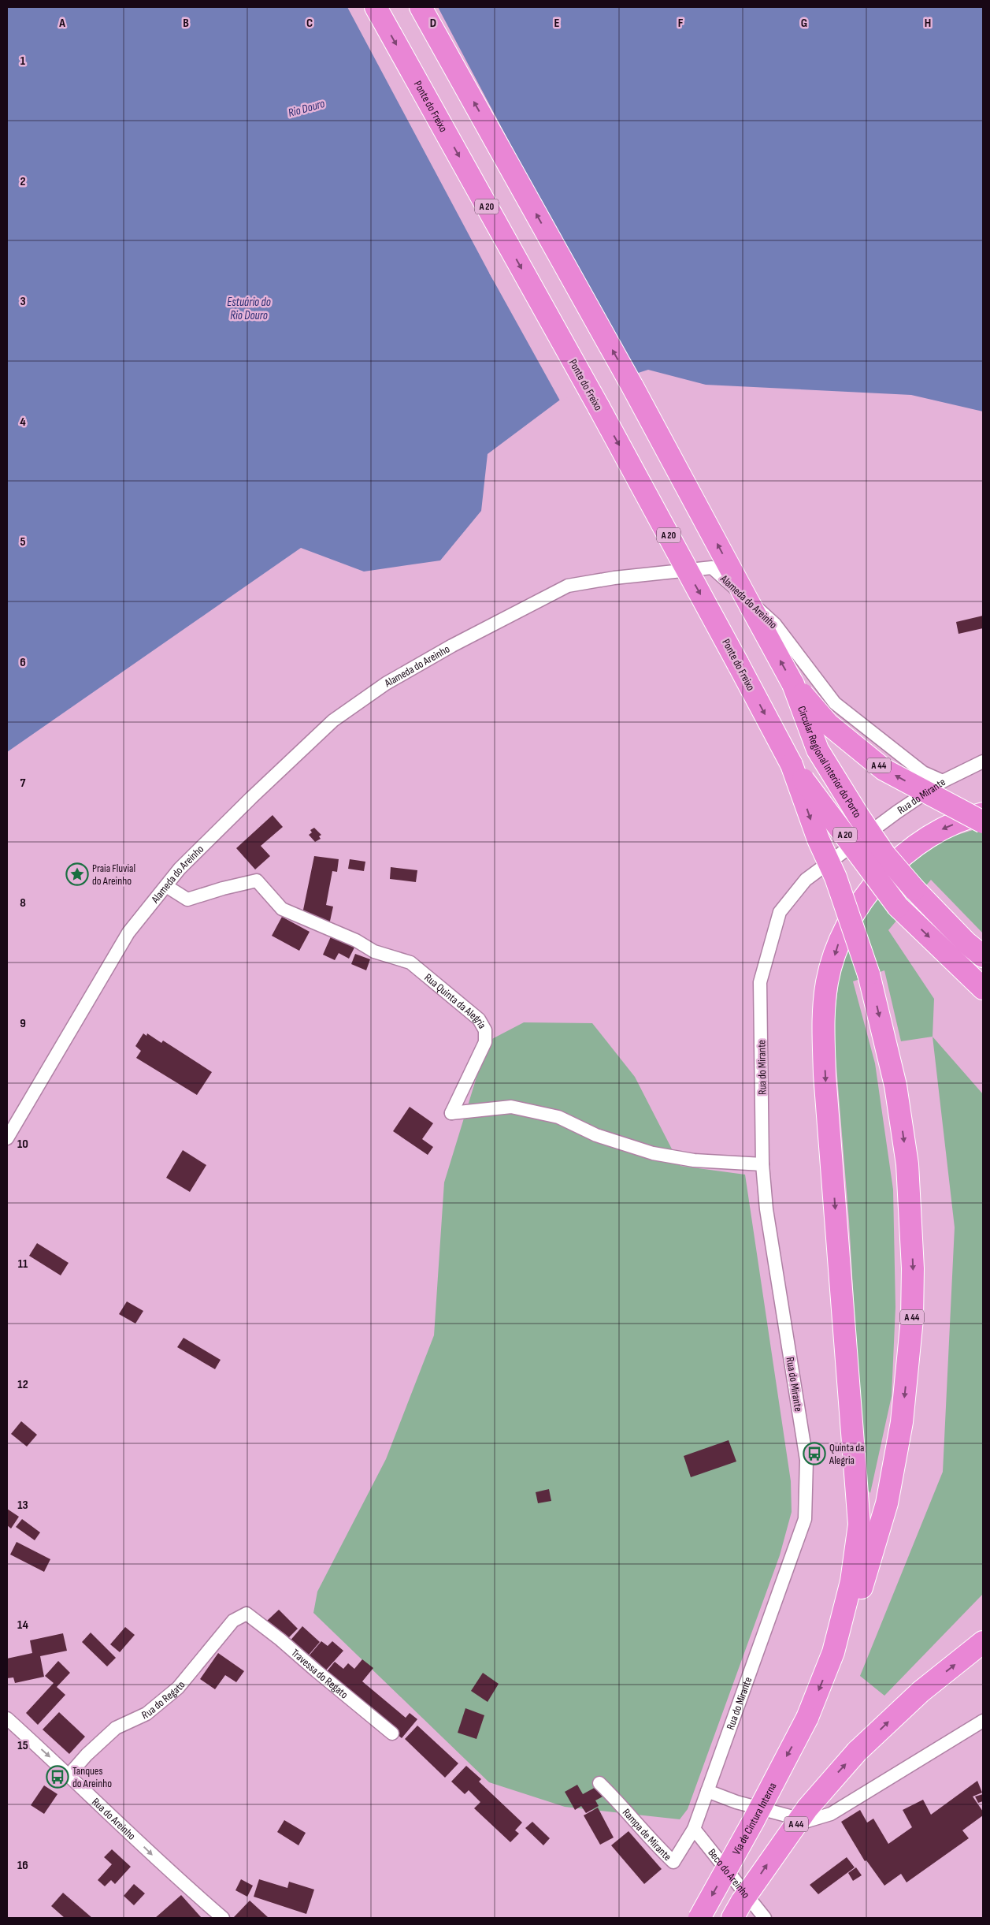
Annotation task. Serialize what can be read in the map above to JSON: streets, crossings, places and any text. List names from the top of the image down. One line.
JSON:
{"streets":{"highway":["Ponte do Freixo","A 20","Circular Regional Interior do Porto","A 44","Via de Cintura Interna"],"street":["Alameda do Areinho","Rua do Mirante","Rua Quinta da Alegria","Travessa do Regato","Rua do Regato","Rua do Areinho","Rampa de Mirante","Beco do Areinho"]},"crossings":[["Ponte do Freixo","Circular Regional Interior do Porto"],["Ponte do Freixo","A 44"],["A 20","Circular Regional Interior do Porto"],["A 20","A 44"],["Alameda do Areinho","Rua do Mirante"],["Alameda do Areinho","Rua Quinta da Alegria"],["Circular Regional Interior do Porto","A 44"],["A 44","Via de Cintura Interna"],["Rua do Mirante","Rua Quinta da Alegria"],["Rua do Mirante","Rampa de Mirante"],["Travessa do Regato","Rua do Regato"],["Rua do Regato","Rua do Areinho"],["Rampa de Mirante","Beco do Areinho"]],"one_way":["Rua do Areinho"],"water":["Rio Douro","Estuário do Rio Douro"],"places":{"place":["Praia Fluvial do Areinho"],"bus stop":["Quinta da Alegria","Tanques do Areinho"]},"grid":{"columns":["A","B","C","D","E","F","G","H"],"rows":["1","2","3","4","5","6","7","8","9","10","11","12","13","14","15","16"]}}
